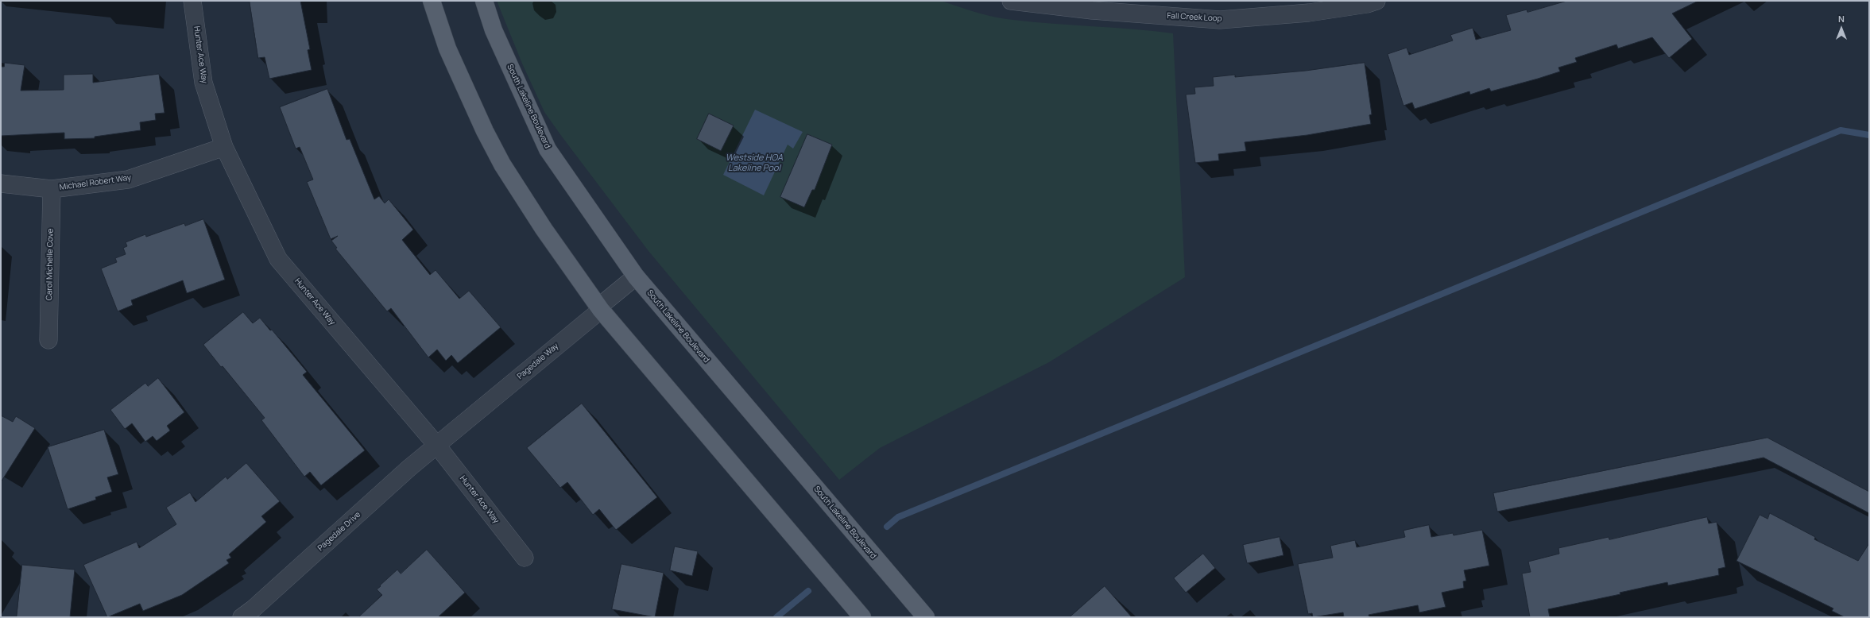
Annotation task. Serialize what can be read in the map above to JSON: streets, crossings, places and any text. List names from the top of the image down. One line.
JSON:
{"streets":{"main road":["South Lakeline Boulevard"],"street":["Fall Creek Loop","Hunter Ace Way","Michael Robert Way","Carol Michelle Cove","Pagedale Way","Pagedale Drive"]},"crossings":[["Hunter Ace Way","Michael Robert Way"],["Hunter Ace Way","Pagedale Way"],["Hunter Ace Way","Pagedale Drive"],["South Lakeline Boulevard","Pagedale Way"],["Michael Robert Way","Carol Michelle Cove"],["Pagedale Way","Pagedale Drive"]],"water":["Westside HOA Lakeline Pool"],"north":"top"}
